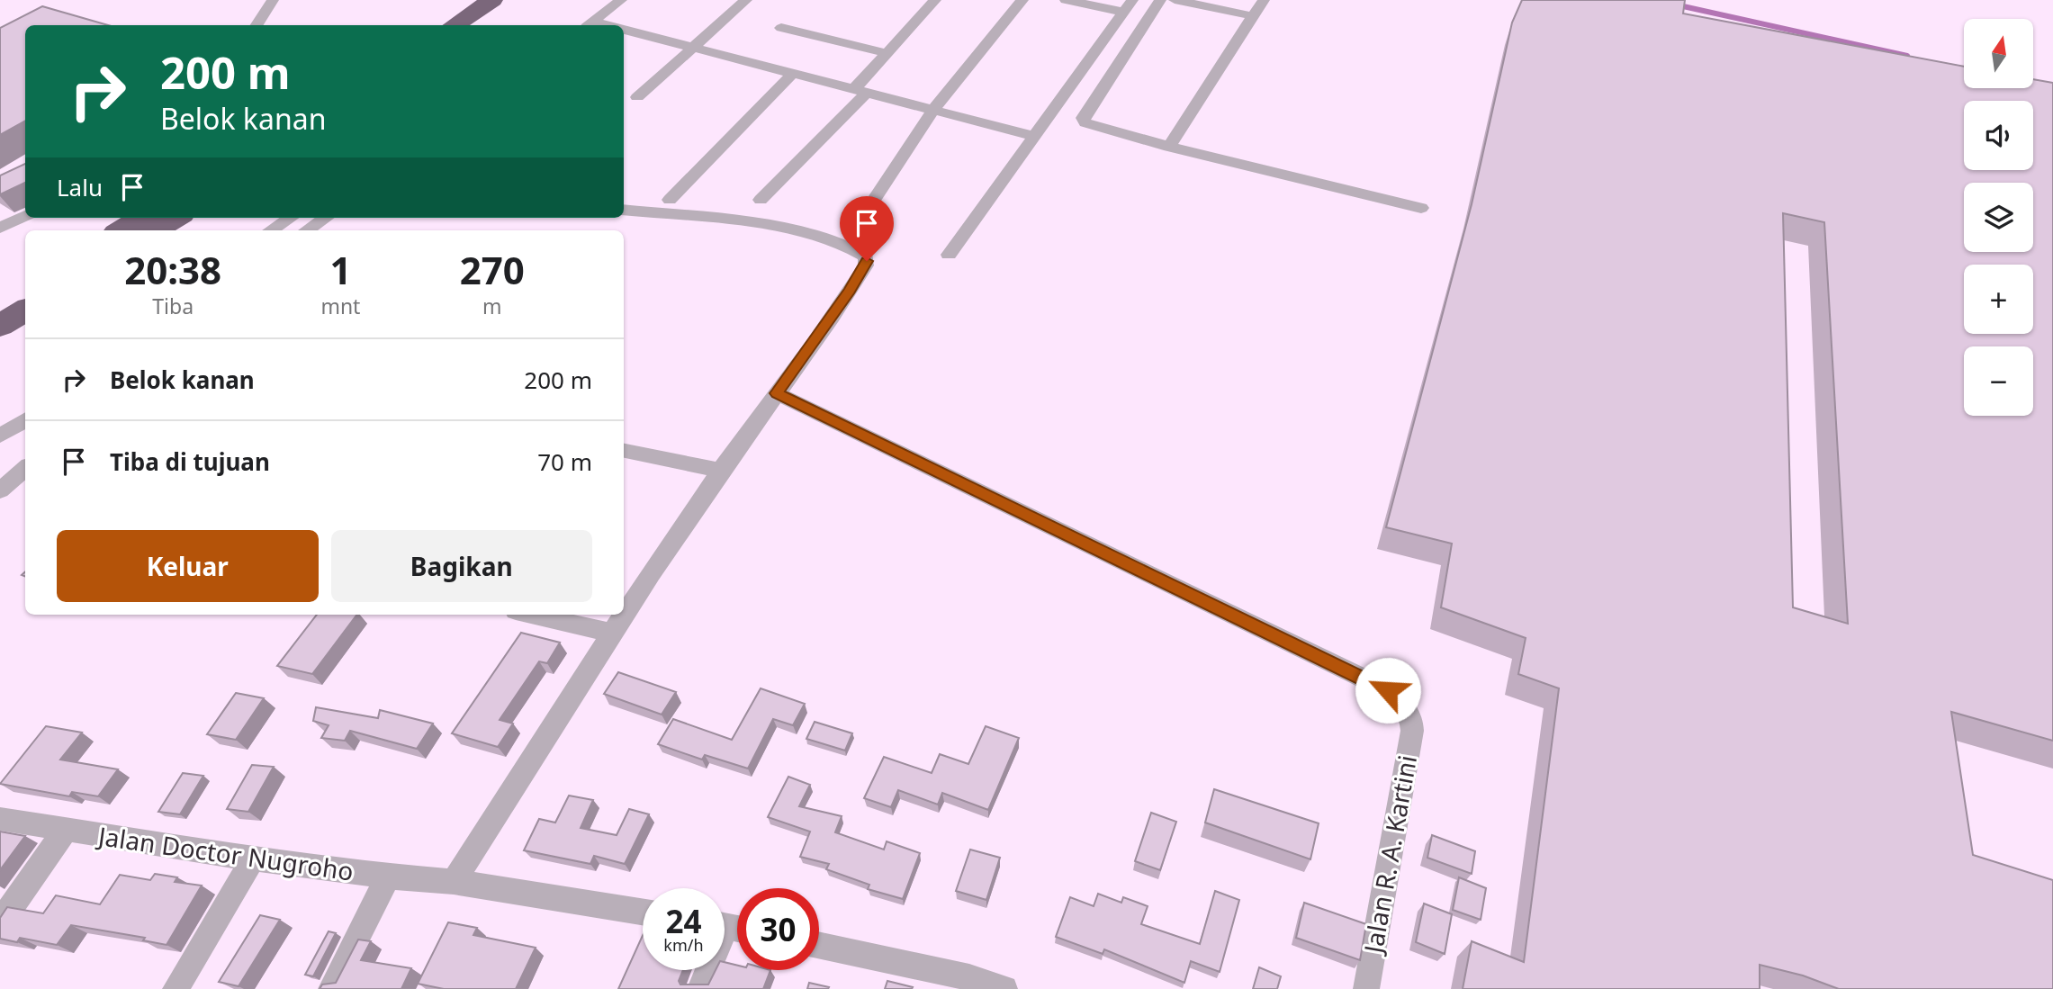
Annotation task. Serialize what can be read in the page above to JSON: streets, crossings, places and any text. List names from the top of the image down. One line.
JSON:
{"streets":{"street":["Jalan Doctor Nugroho","Jalan R. A. Kartini"]},"north":"top","page":{"map_buttons":["+","−"],"turn":["200 m","Belok kanan"],"then":"Lalu","eta":["20:38","Tiba","1","mnt","270","m"],"list":[{"name":"Belok kanan","value":"200 m"},{"name":"Tiba di tujuan","value":"70 m"}],"buttons":["Keluar","Bagikan"],"speed":"24 km/h","limit":"30"}}
